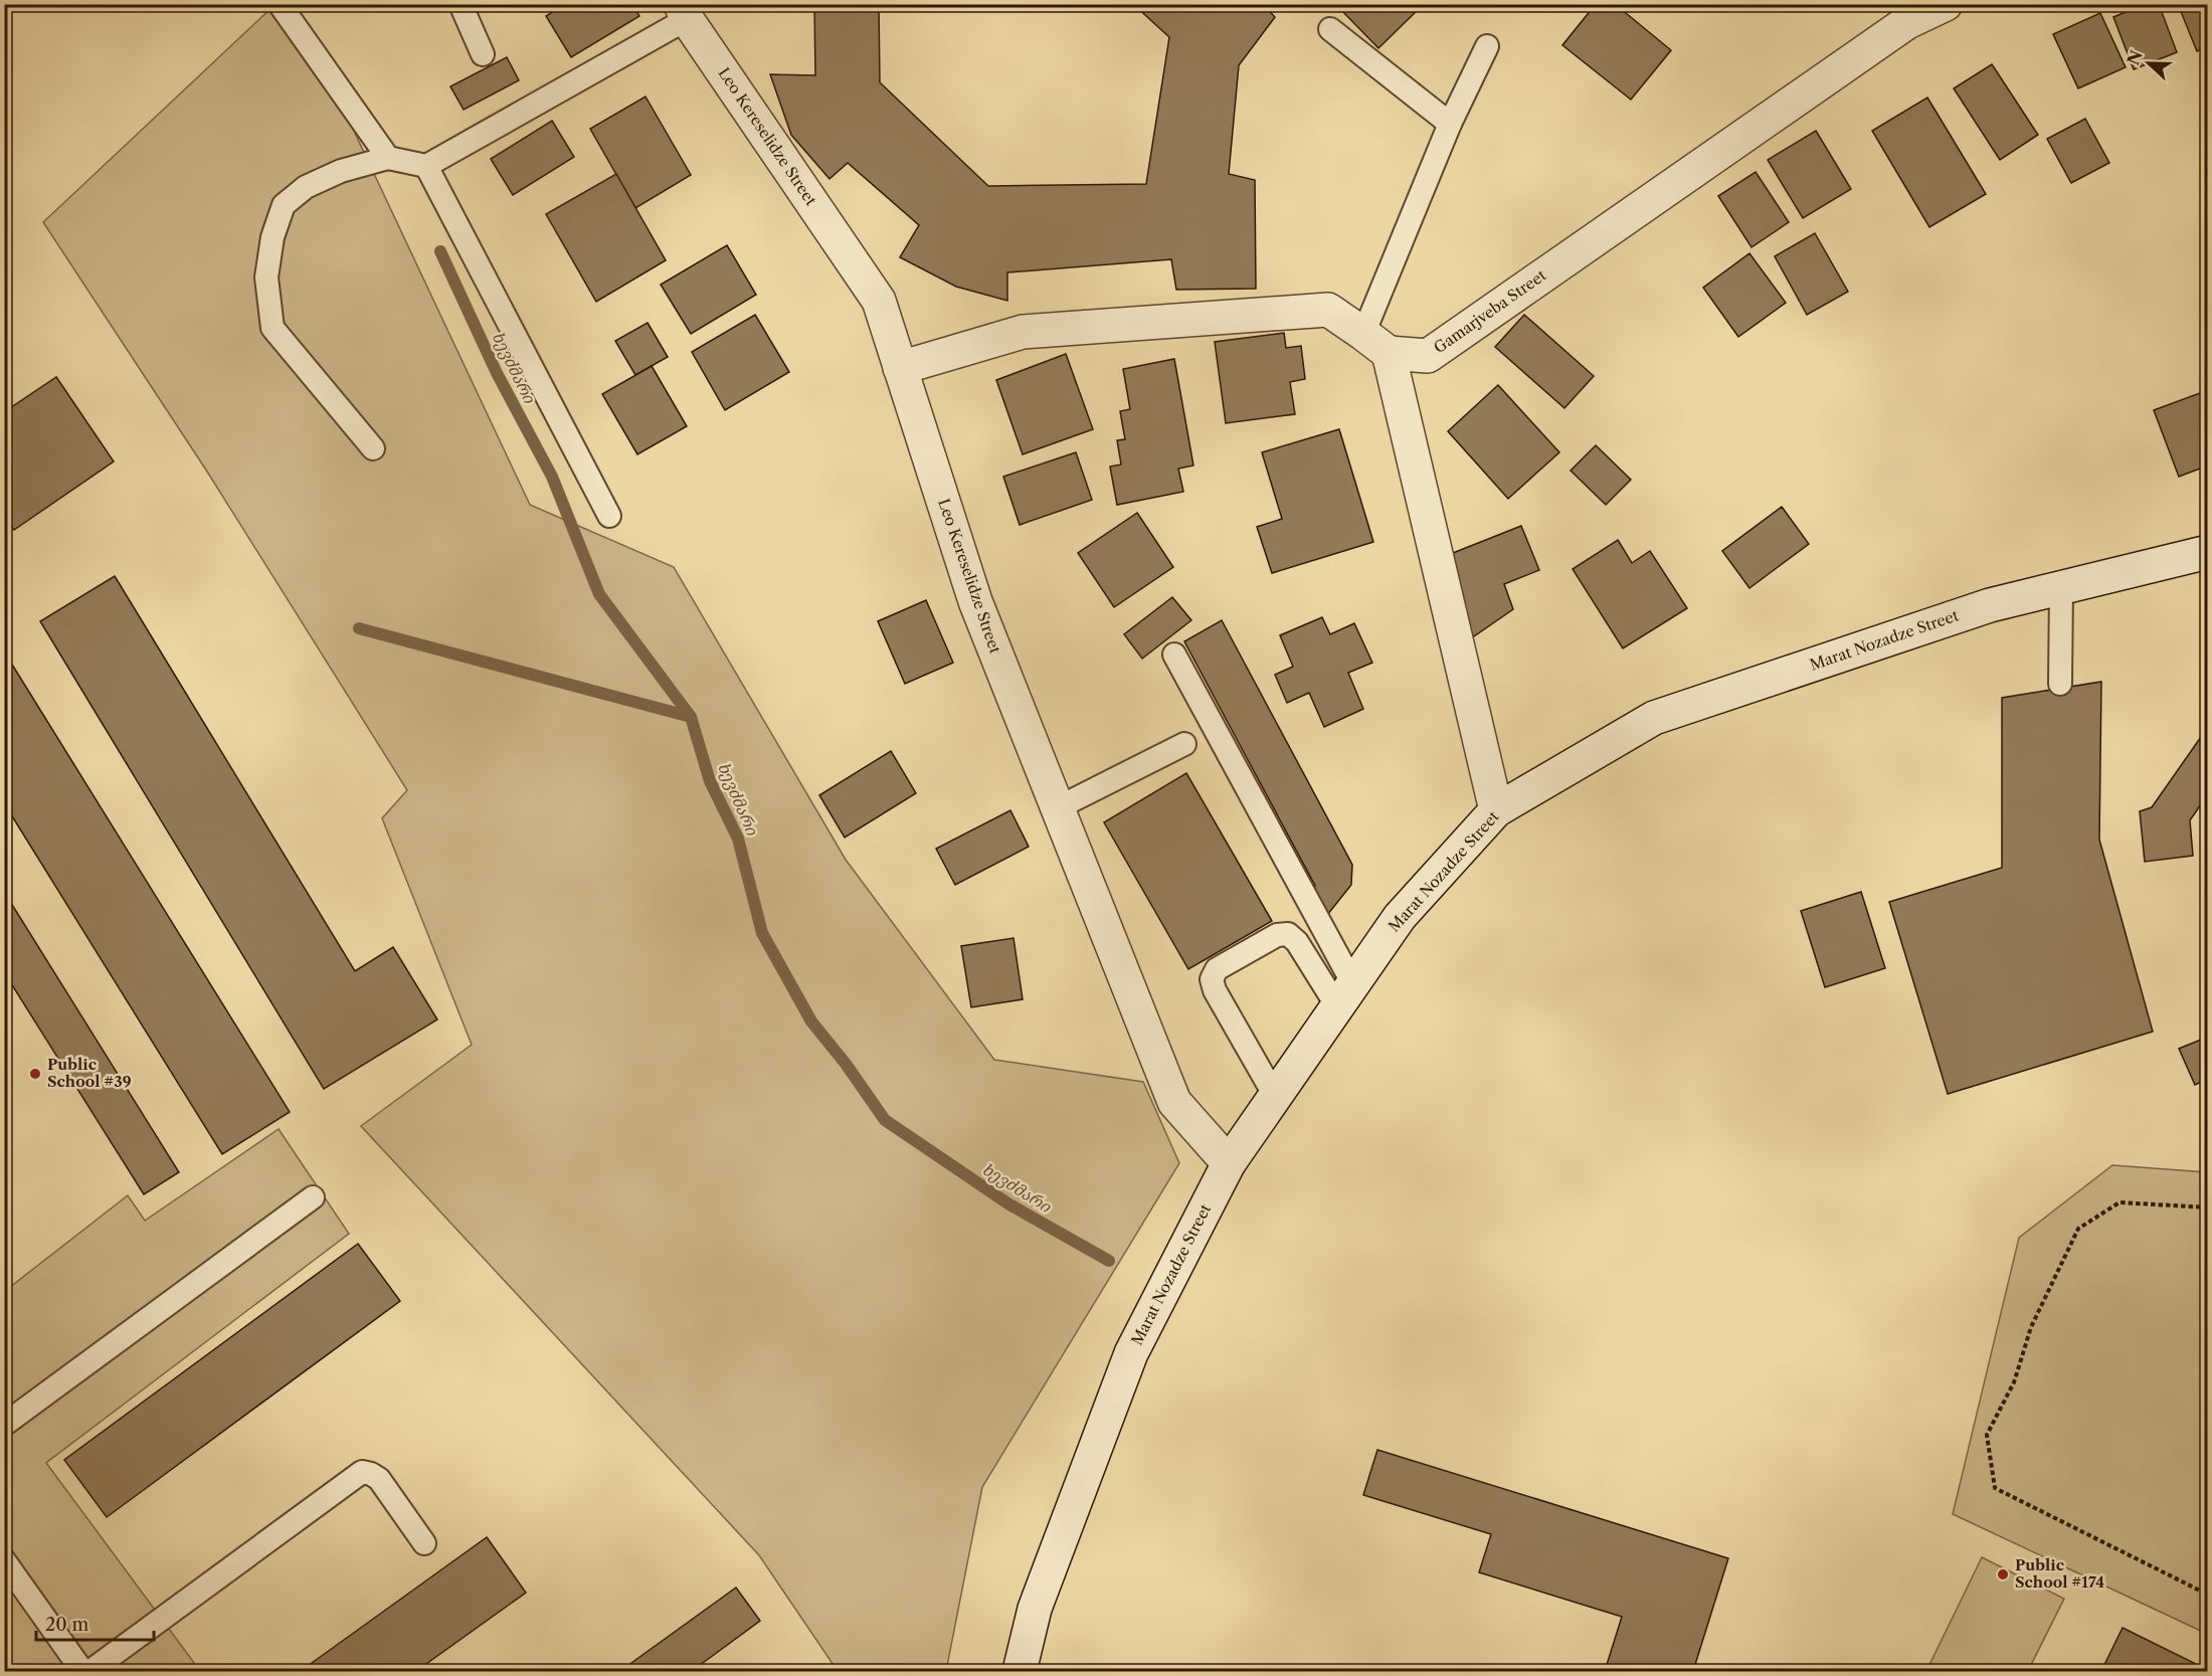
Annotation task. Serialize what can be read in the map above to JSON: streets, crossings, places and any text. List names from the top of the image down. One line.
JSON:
{"streets":{"street":["Leo Kereselidze Street","Gamarjveba Street","Marat Nozadze Street"]},"crossings":[["Leo Kereselidze Street","Marat Nozadze Street"]],"water":["ხევძმარი"],"places":["Public School #39","Public School #174"],"scale_bar":"20 m","north":"left"}
